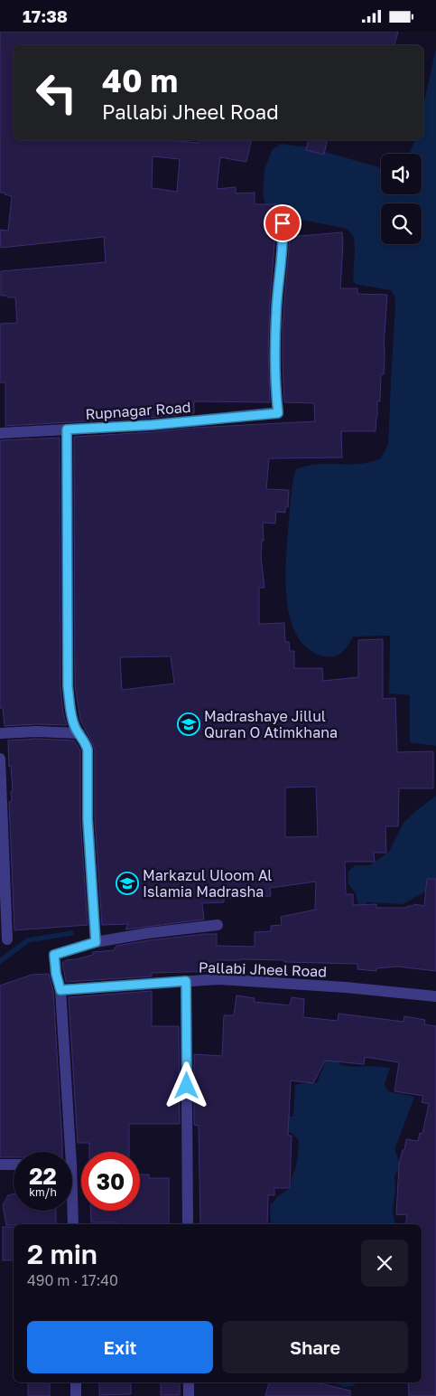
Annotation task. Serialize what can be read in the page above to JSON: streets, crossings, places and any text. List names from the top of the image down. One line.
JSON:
{"streets":{"street":["Rupnagar Road","Pallabi Jheel Road"]},"places":{"school or university":["Madrashaye Jillul Quran O Atimkhana","Markazul Uloom Al Islamia Madrasha"]},"page":{"status":"17:38","turn":["40 m","Pallabi Jheel Road"],"speed":"22 km/h","limit":"30","heading":["2 min","490 m · 17:40"],"buttons":["Exit","Share"]}}
